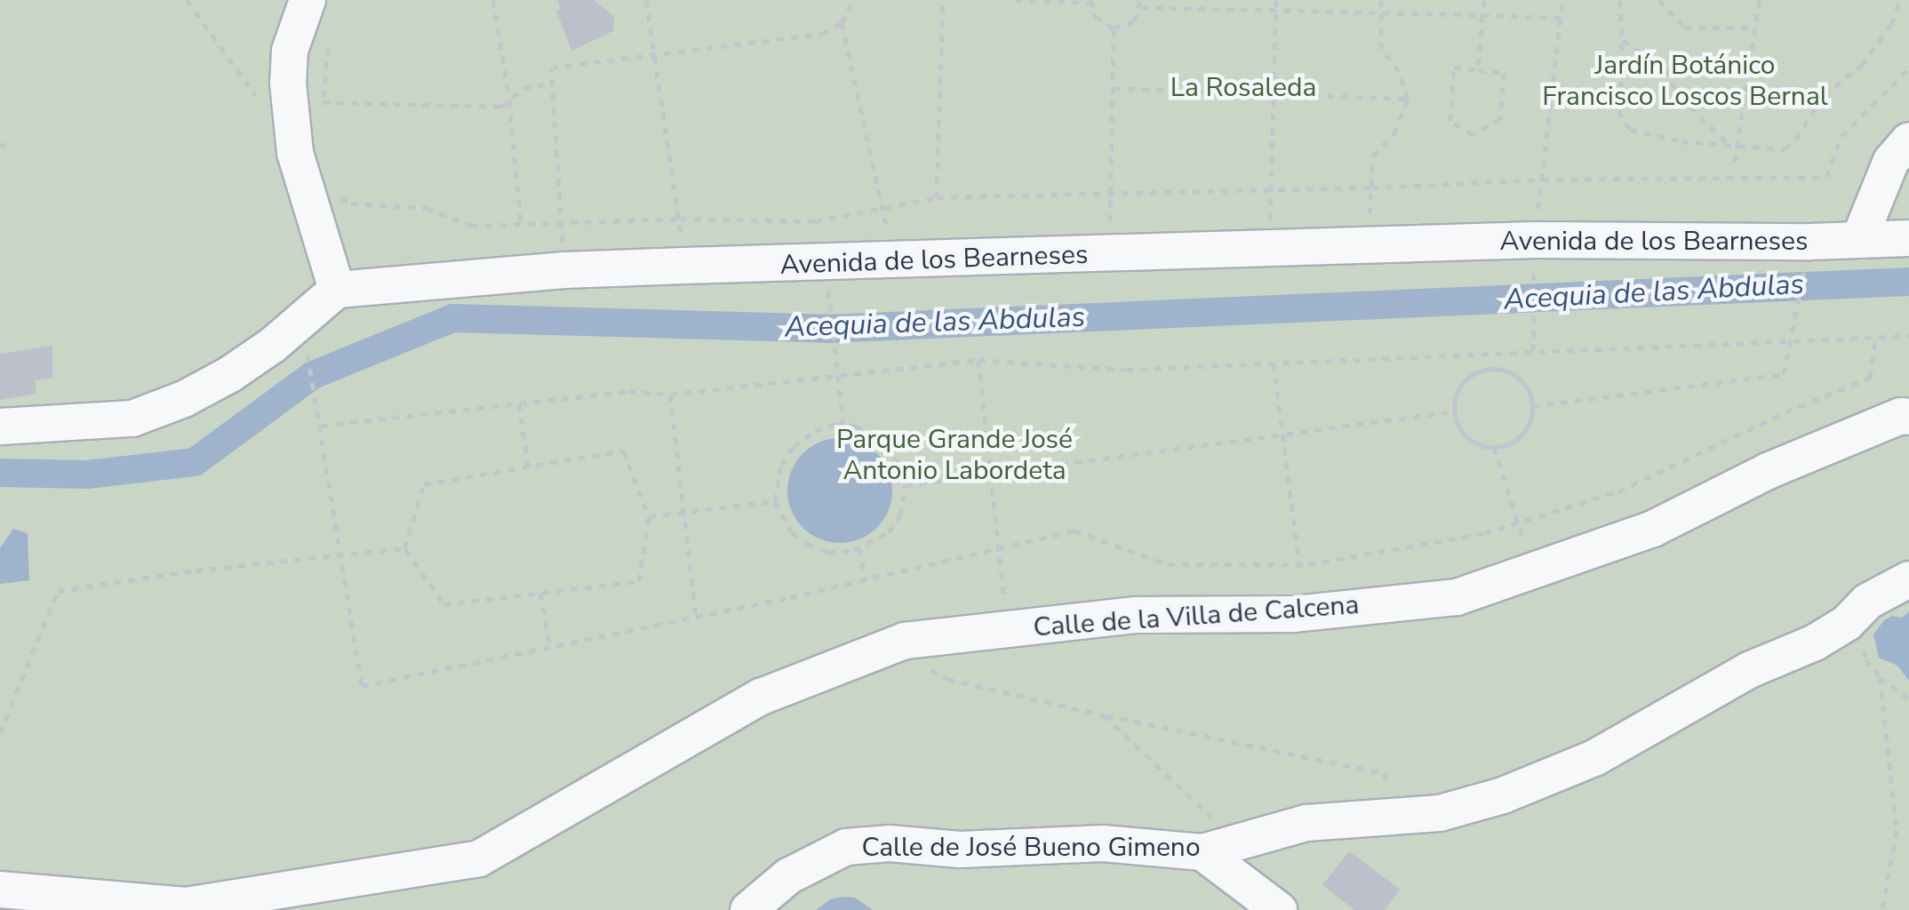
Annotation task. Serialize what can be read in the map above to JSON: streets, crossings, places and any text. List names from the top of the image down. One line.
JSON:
{"streets":{"street":["Avenida de los Bearneses","Calle de la Villa de Calcena","Calle de José Bueno Gimeno"]},"water":["Acequia de las Abdulas"],"parks":["Jardín Botánico Francisco Loscos Bernal","La Rosaleda","Parque Grande José Antonio Labordeta"]}
